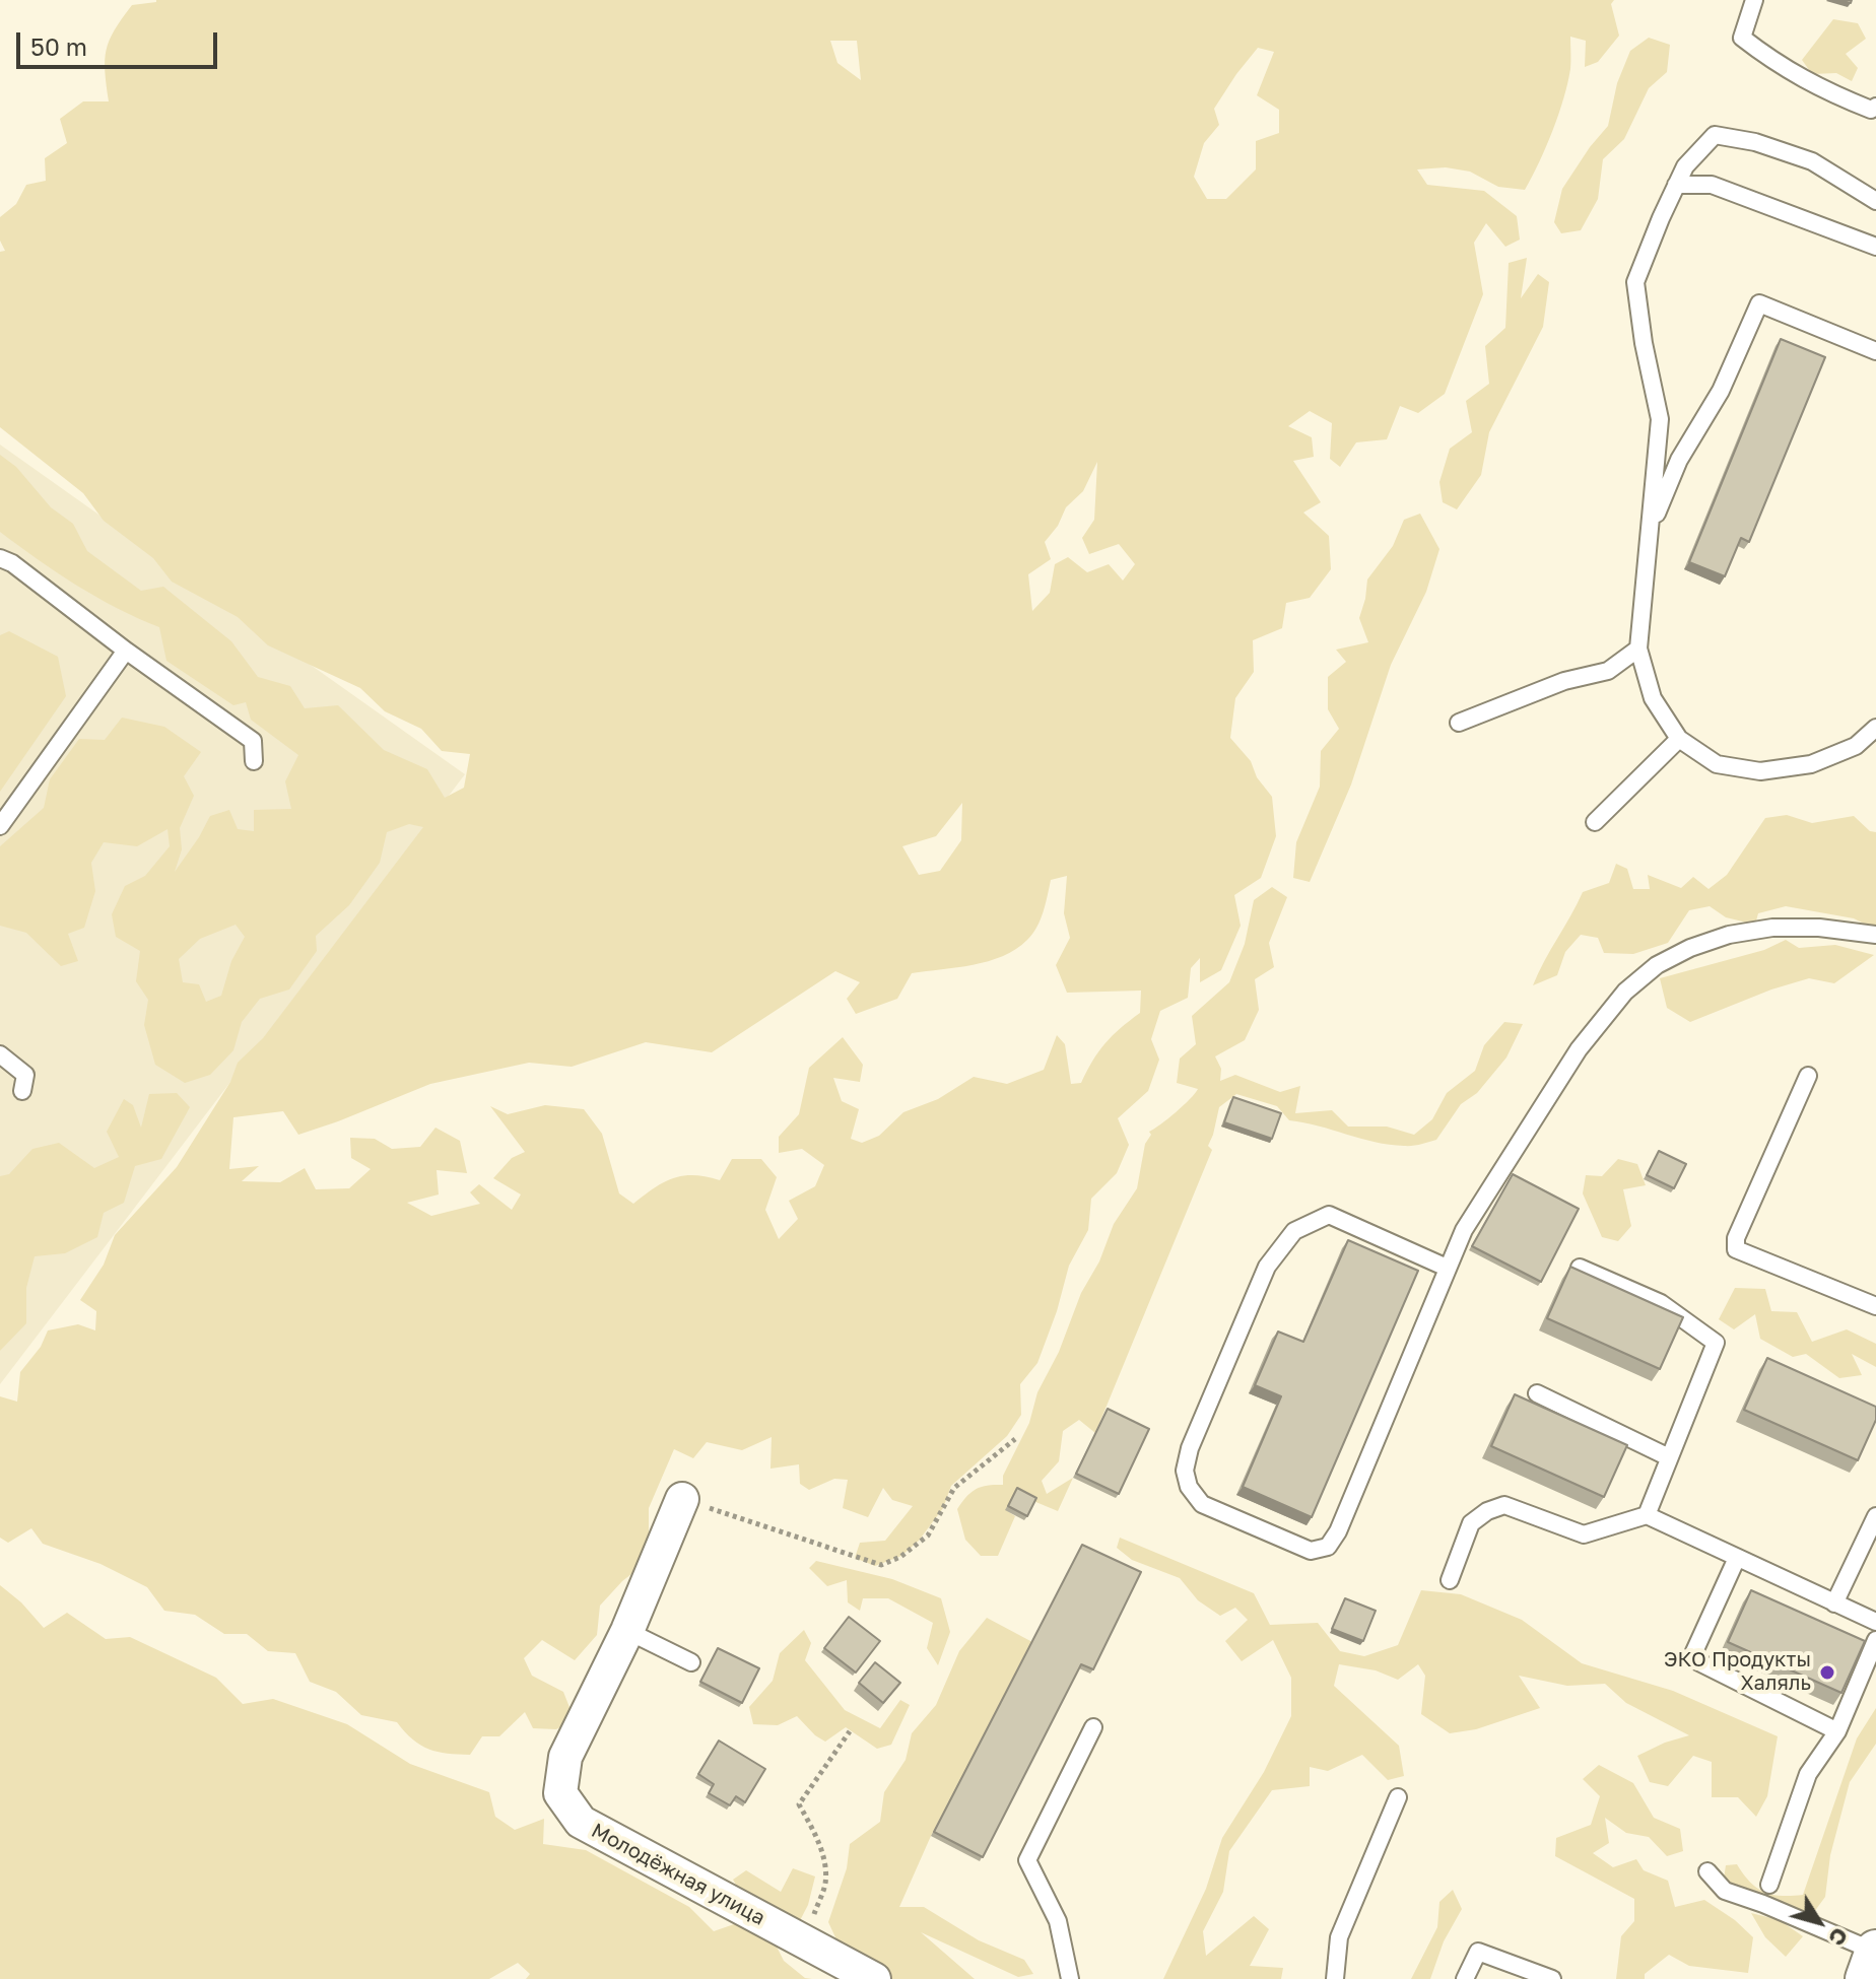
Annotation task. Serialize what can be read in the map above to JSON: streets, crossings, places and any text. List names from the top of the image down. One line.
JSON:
{"streets":{"street":["Молодёжная улица"]},"places":["ЭКО Продукты Халяль"],"scale_bar":"50 m","north":"bottom right"}
